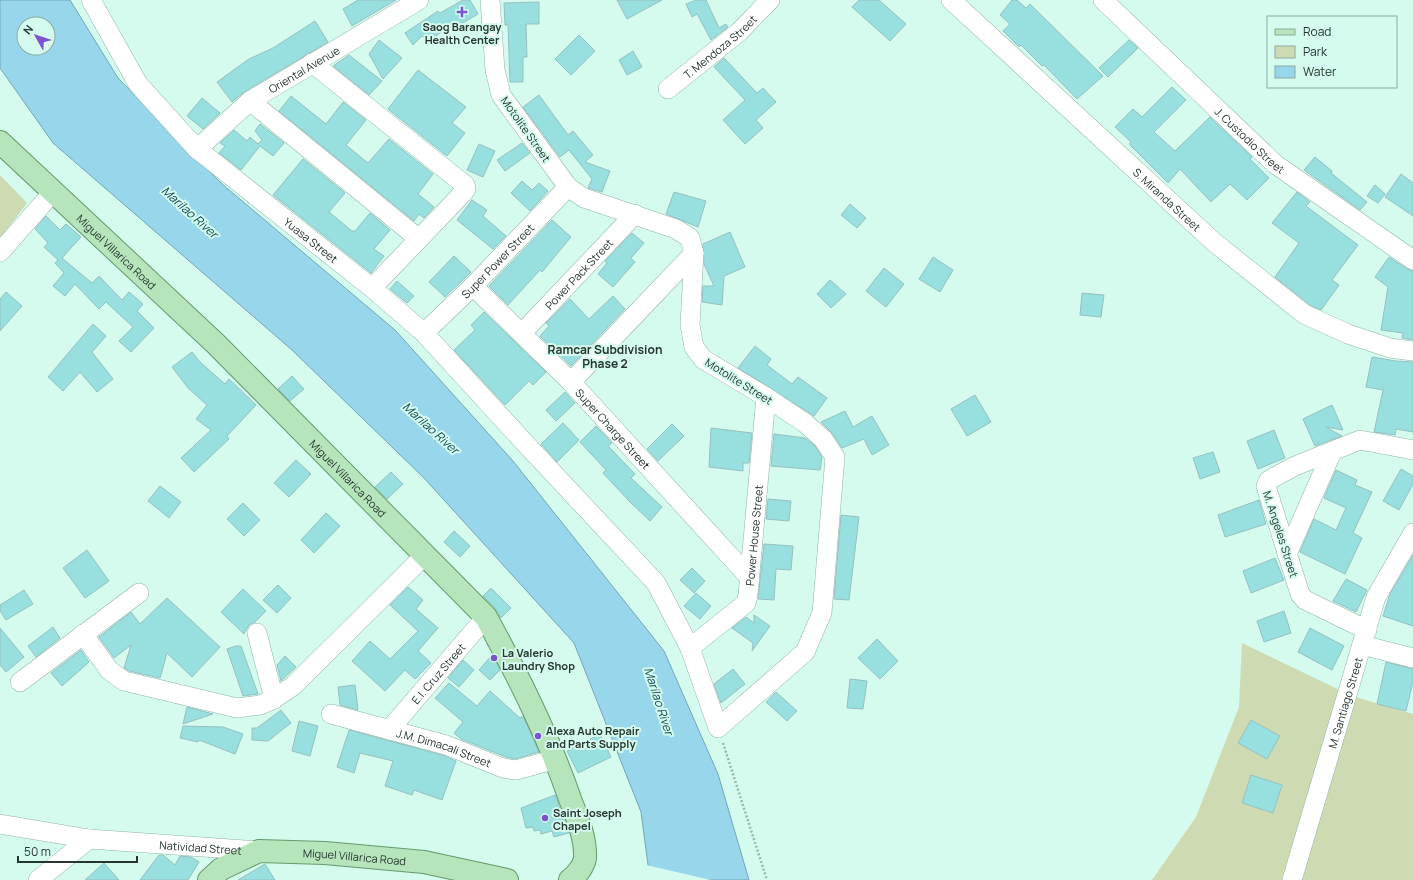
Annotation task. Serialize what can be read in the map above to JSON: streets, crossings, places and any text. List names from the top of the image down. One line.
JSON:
{"streets":{"main road":["Miguel Villarica Road"],"street":["T. Mendoza Street","Oriental Avenue","Motolite Street","J. Custodio Street","S. Miranda Street","Yuasa Street","Super Power Street","Power Pack Street","Super Charge Street","M. Angeles Street","Power House Street","E.I. Cruz Street","M. Santiago Street","J.M. Dimacali Street","Natividad Street"]},"crossings":[["Oriental Avenue","Yuasa Street"],["Motolite Street","Yuasa Street"],["Motolite Street","Super Power Street"],["Motolite Street","Power Pack Street"],["Motolite Street","Power House Street"],["Yuasa Street","Super Power Street"],["Yuasa Street","Power House Street"],["Miguel Villarica Road","E.I. Cruz Street"],["Miguel Villarica Road","J.M. Dimacali Street"],["Miguel Villarica Road","Natividad Street"],["Super Power Street","Super Charge Street"],["Power Pack Street","Super Charge Street"],["Super Charge Street","Power House Street"],["M. Angeles Street","M. Santiago Street"],["E.I. Cruz Street","J.M. Dimacali Street"]],"districts":["Ramcar Subdivision Phase 2"],"water":["Marilao River"],"places":{"health":["Saog Barangay Health Center"],"other":["La Valerio Laundry Shop","Alexa Auto Repair and Parts Supply","Saint Joseph Chapel"]},"legend":["Road","Park","Water"],"scale_bar":"50 m","north":"top left"}
